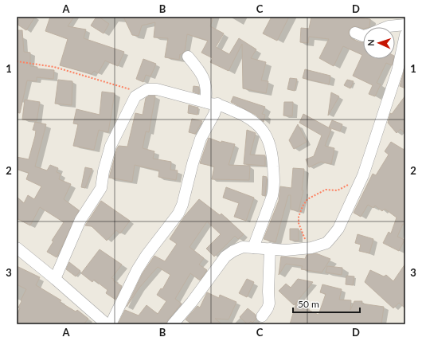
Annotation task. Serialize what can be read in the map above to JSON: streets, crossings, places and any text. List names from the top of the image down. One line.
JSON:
{"scale_bar":"50 m","north":"left","grid":{"columns":["A","B","C","D"],"rows":["1","2","3"]}}
